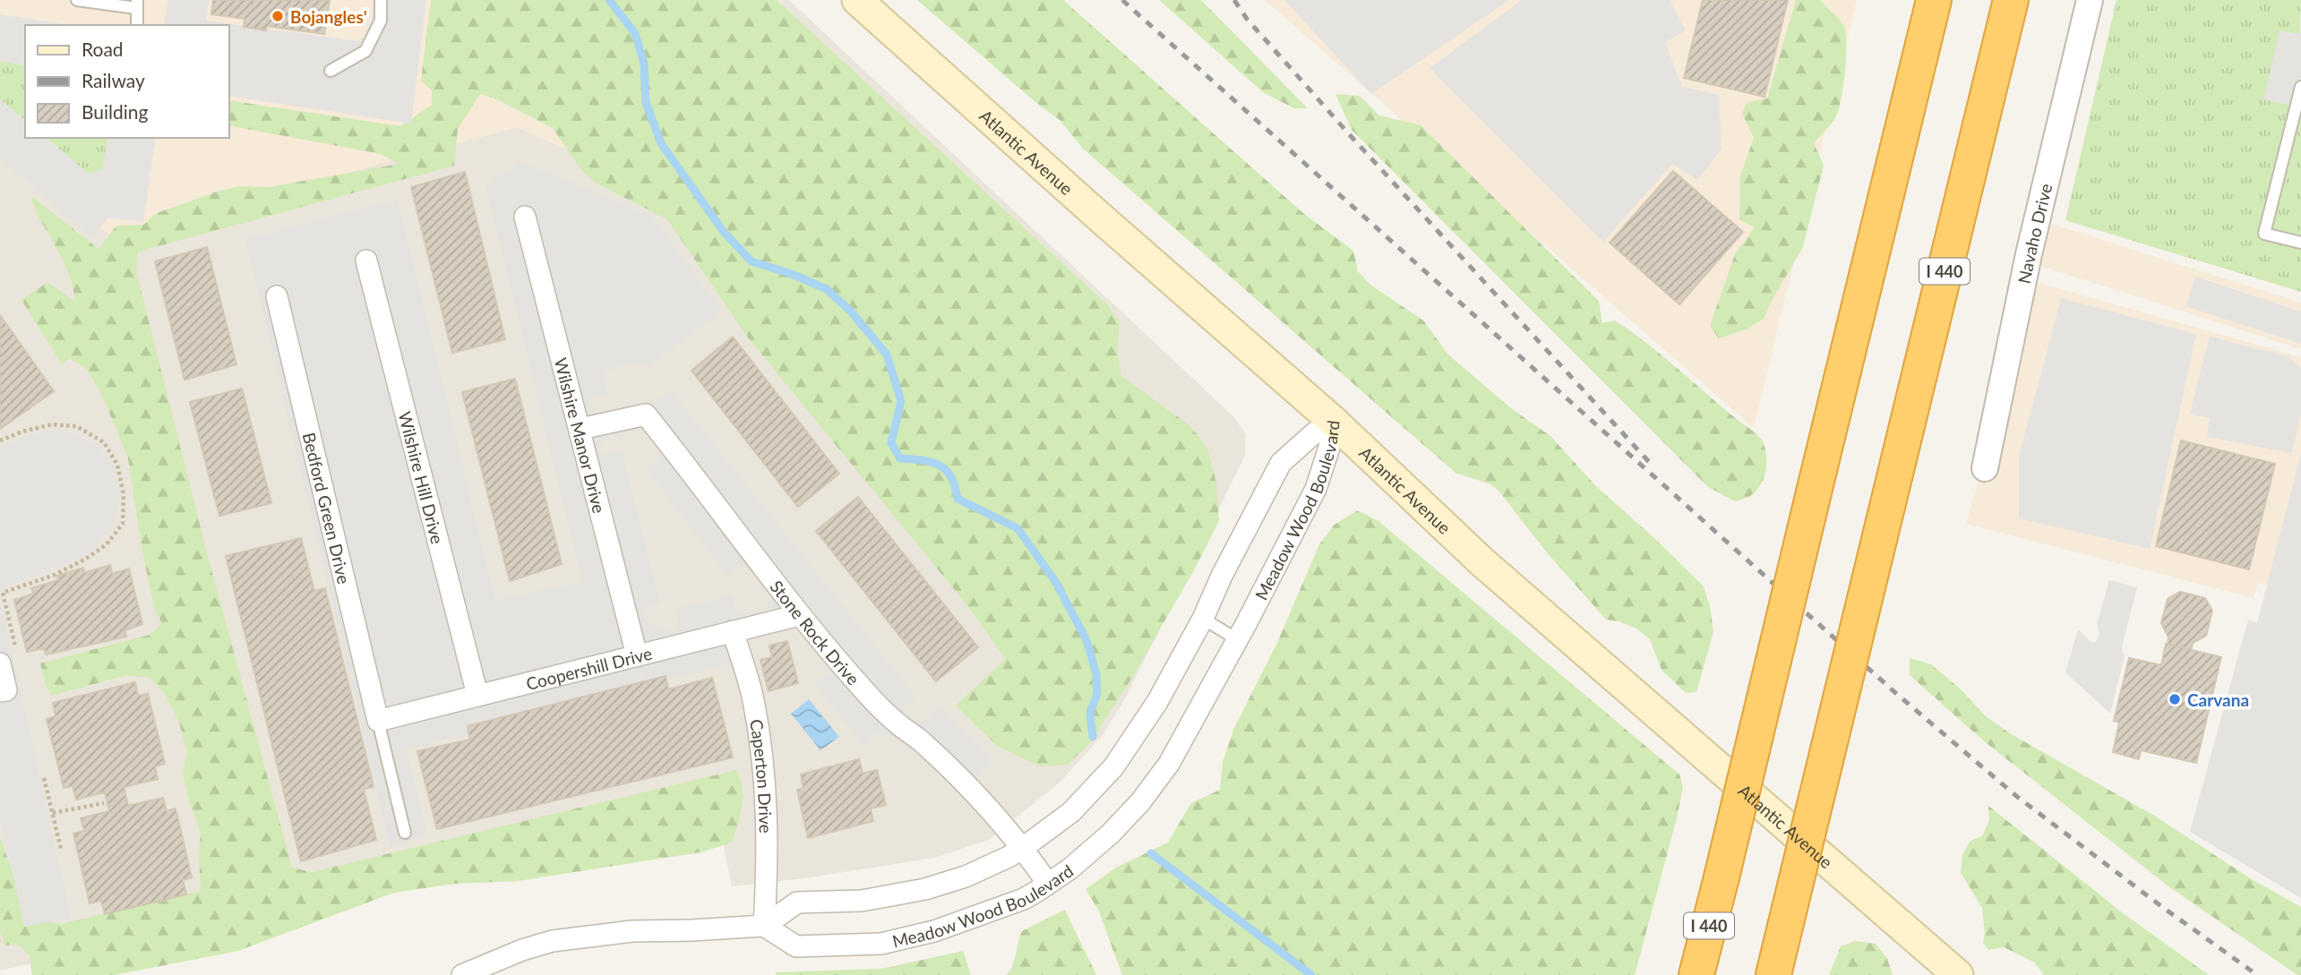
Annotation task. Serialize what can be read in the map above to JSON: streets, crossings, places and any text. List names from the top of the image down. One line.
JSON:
{"streets":{"highway":["I 440"],"main road":["Atlantic Avenue"],"street":["Navaho Drive","Wilshire Manor Drive","Wilshire Hill Drive","Bedford Green Drive","Meadow Wood Boulevard","Stone Rock Drive","Coopershill Drive","Caperton Drive"]},"crossings":[["Atlantic Avenue","Meadow Wood Boulevard"],["Wilshire Manor Drive","Stone Rock Drive"],["Wilshire Manor Drive","Coopershill Drive"],["Wilshire Hill Drive","Coopershill Drive"],["Bedford Green Drive","Coopershill Drive"],["Meadow Wood Boulevard","Stone Rock Drive"],["Meadow Wood Boulevard","Caperton Drive"],["Stone Rock Drive","Coopershill Drive"],["Coopershill Drive","Caperton Drive"]],"places":["Bojangles'","Carvana"],"legend":["Road","Railway","Building"]}
